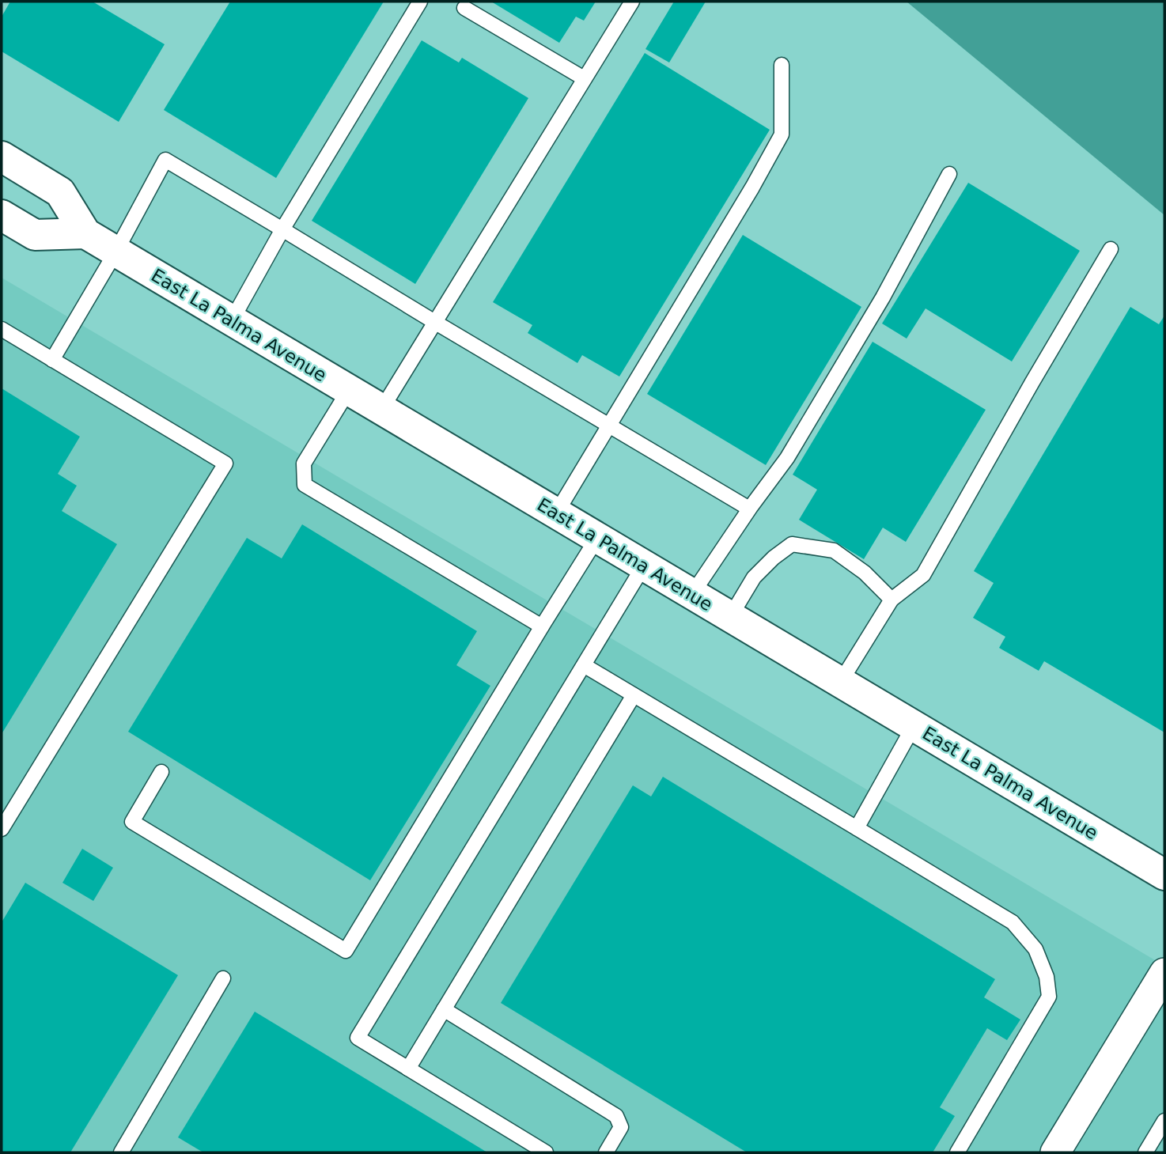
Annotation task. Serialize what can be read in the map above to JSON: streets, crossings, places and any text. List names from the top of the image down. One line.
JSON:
{"streets":{"main road":["East La Palma Avenue"]}}
